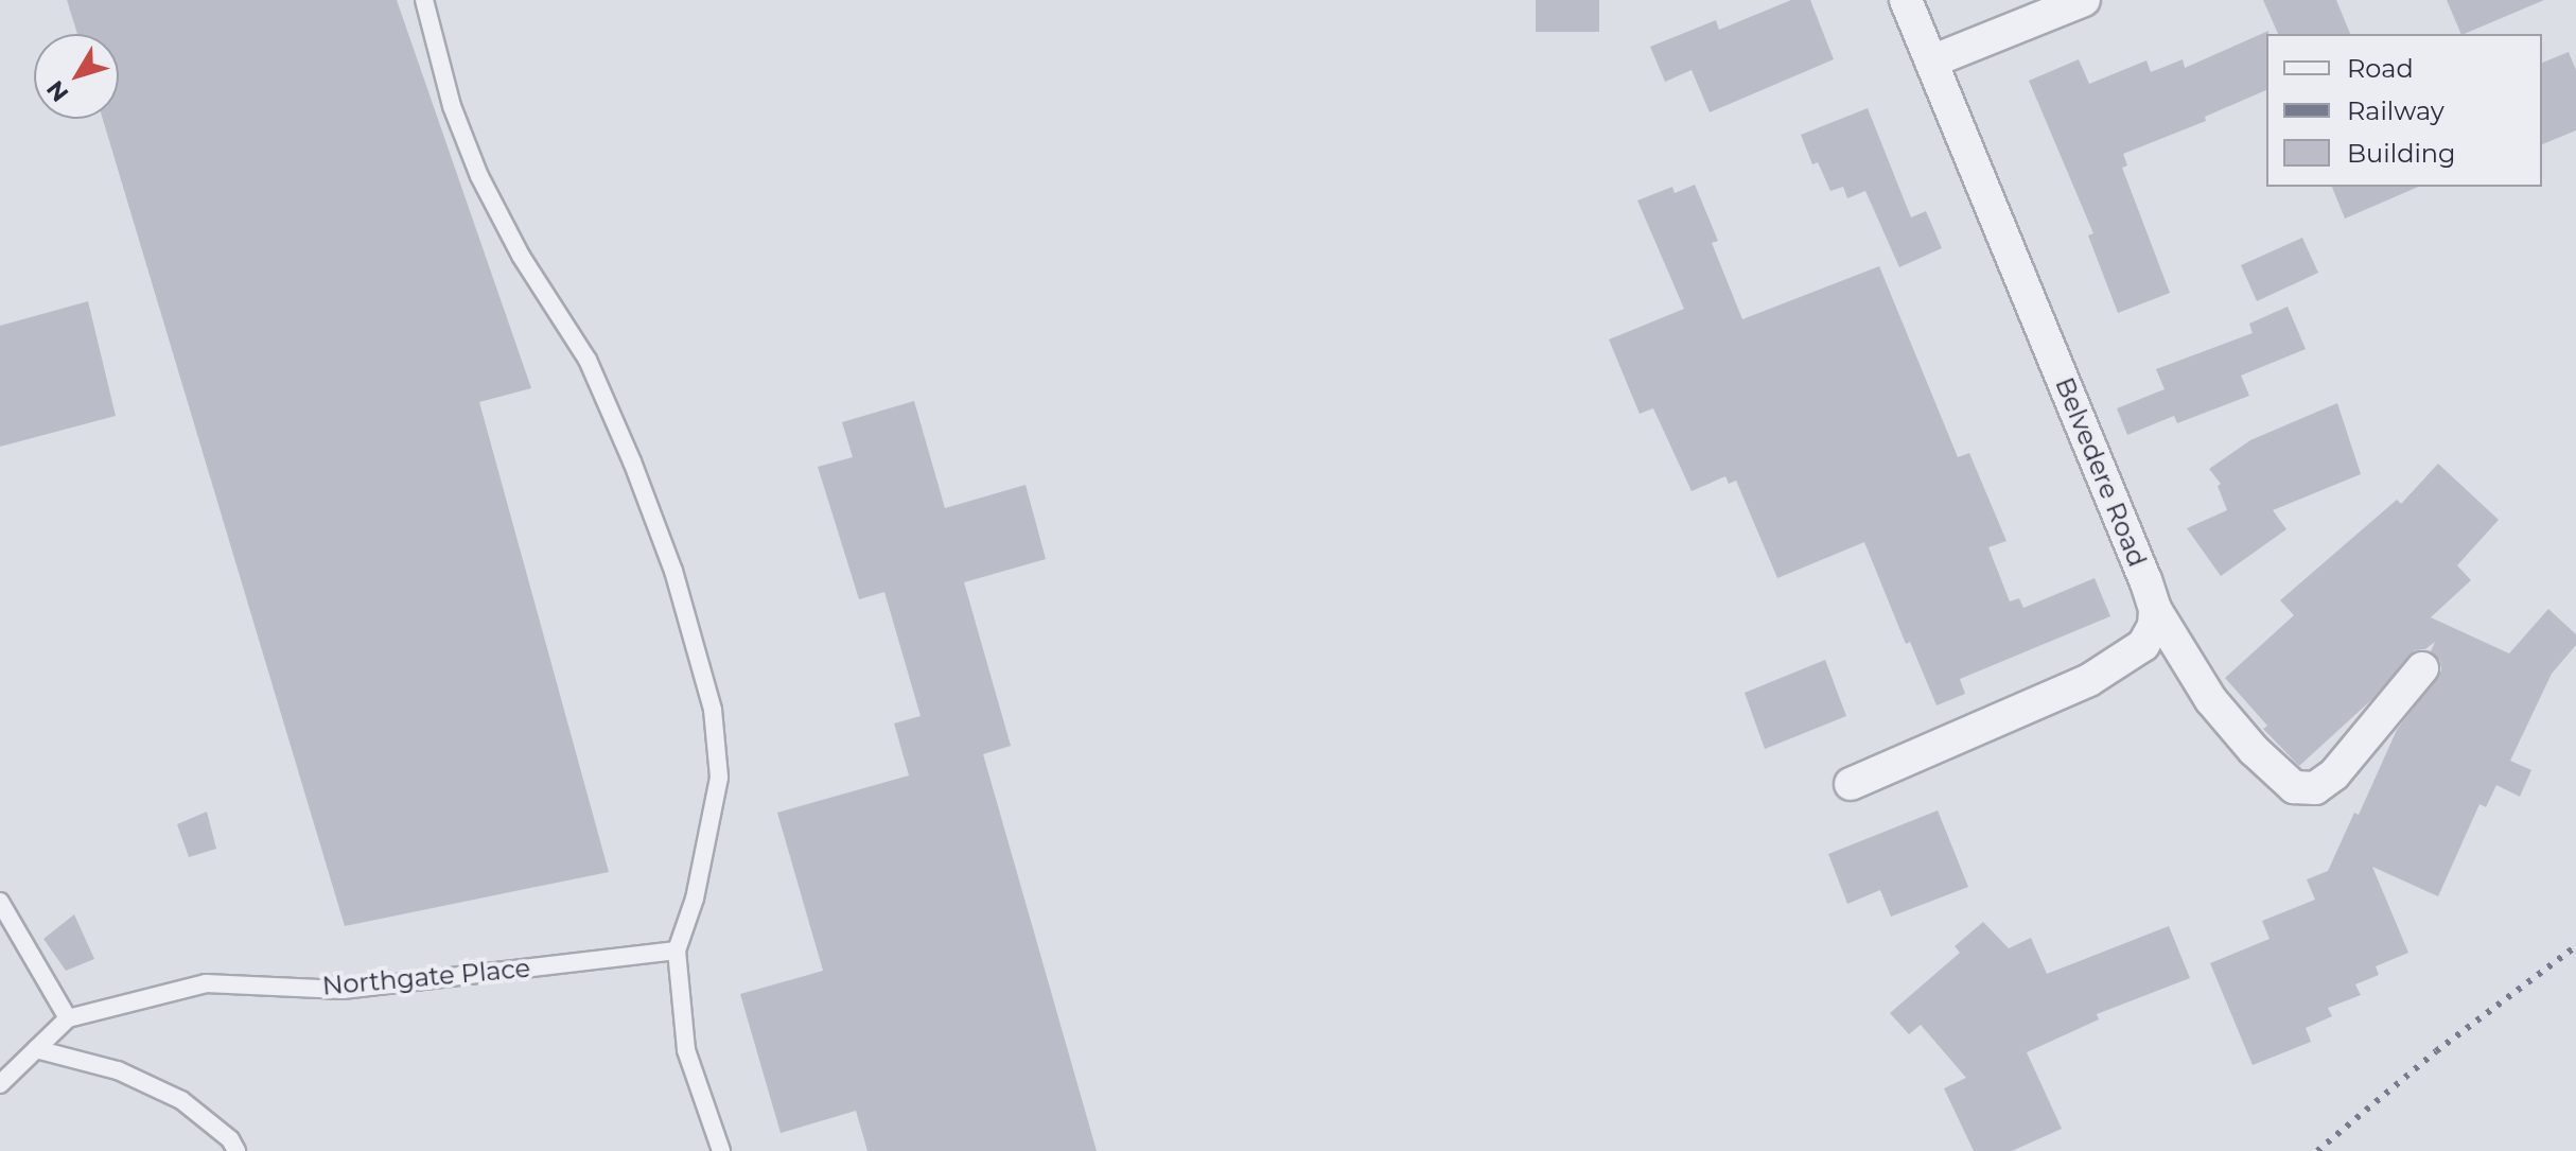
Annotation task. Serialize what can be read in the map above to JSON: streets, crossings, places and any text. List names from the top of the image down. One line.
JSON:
{"streets":{"street":["Belvedere Road"],"lane":["Northgate Place"]},"legend":["Road","Railway","Building"],"north":"bottom left"}
